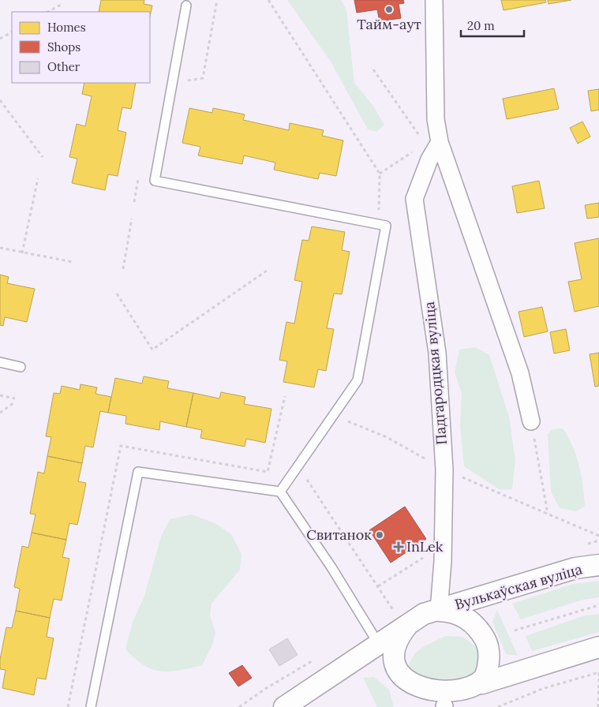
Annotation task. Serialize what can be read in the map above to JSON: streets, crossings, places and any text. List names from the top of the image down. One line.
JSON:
{"streets":{"street":["Падгародцкая вуліца","Вулькаўская вуліца"]},"crossings":[["Падгародцкая вуліца","Вулькаўская вуліца"]],"places":{"other":["Тайм-аут","Свитанок"],"health":["InLek"]},"legend":["Homes","Shops","Other"],"scale_bar":"20 m"}
